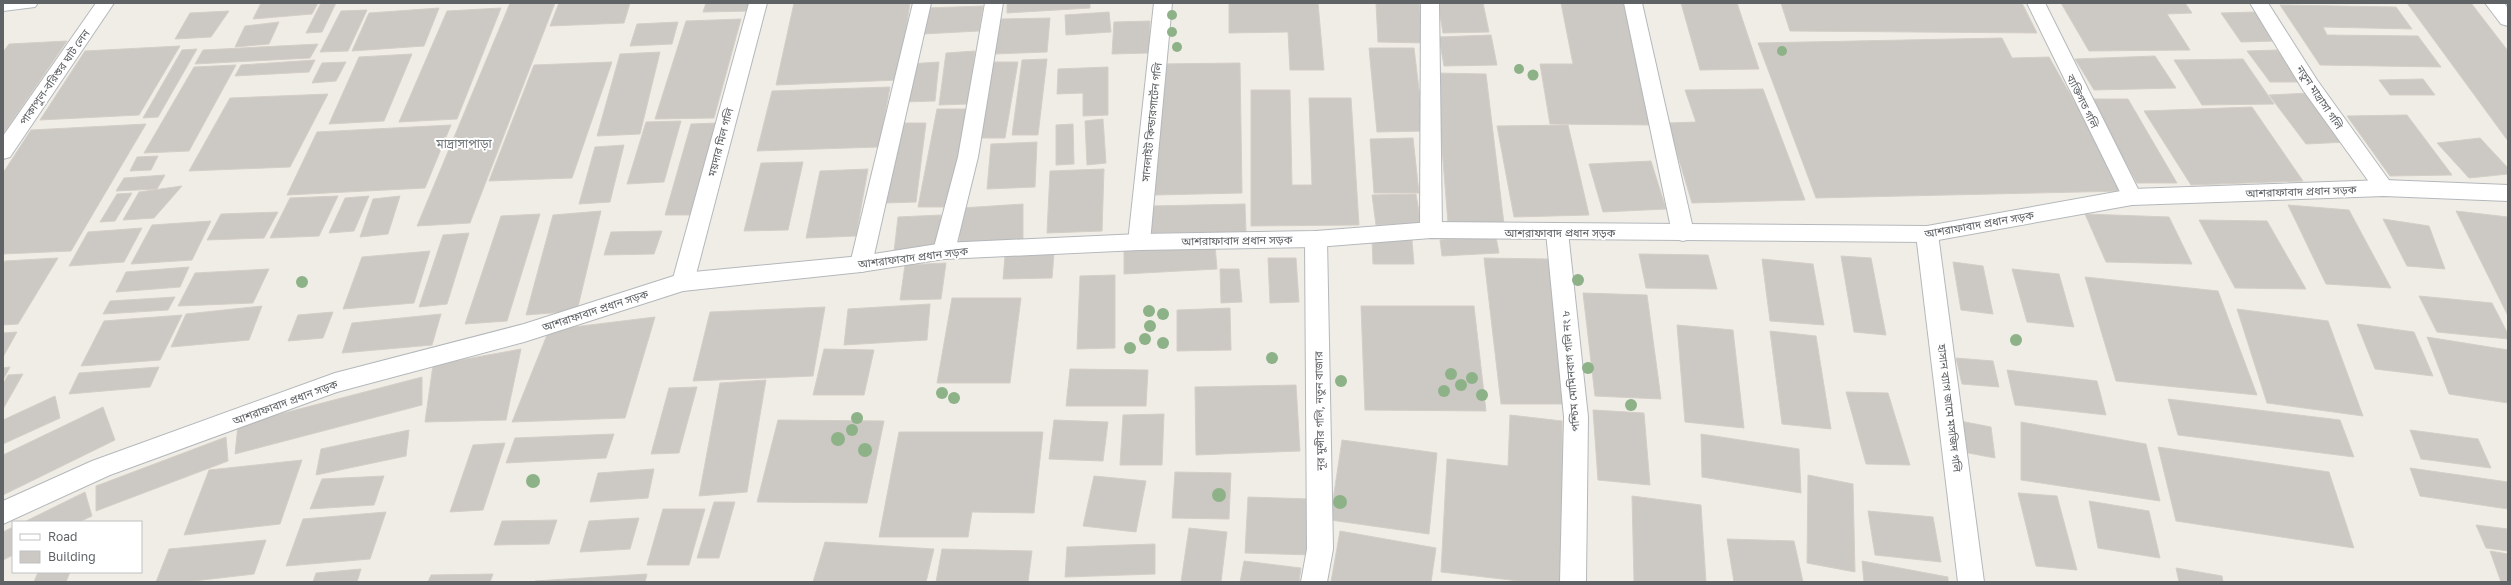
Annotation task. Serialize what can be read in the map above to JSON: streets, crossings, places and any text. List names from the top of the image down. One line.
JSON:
{"streets":{"street":["পাকাপুল-বরিশুর ঘাট লেন","নতুন মাদ্রাসা গলি","ব্যক্তিগত গলি","সানলাইট কিন্ডারগার্টেন গলি","ময়দার মিল গলি","আশরাফাবাদ প্রধান সড়ক","পশ্চিম মোমিনবাগ গলি নং ৮","হাসান ব্যাগ জামে মসজিদ গলি","নূর মুন্সীর গলি, নতুন বাজার"]},"crossings":[["নতুন মাদ্রাসা গলি","আশরাফাবাদ প্রধান সড়ক"],["ব্যক্তিগত গলি","আশরাফাবাদ প্রধান সড়ক"],["সানলাইট কিন্ডারগার্টেন গলি","আশরাফাবাদ প্রধান সড়ক"],["ময়দার মিল গলি","আশরাফাবাদ প্রধান সড়ক"],["আশরাফাবাদ প্রধান সড়ক","পশ্চিম মোমিনবাগ গলি নং ৮"],["আশরাফাবাদ প্রধান সড়ক","হাসান ব্যাগ জামে মসজিদ গলি"],["আশরাফাবাদ প্রধান সড়ক","নূর মুন্সীর গলি, নতুন বাজার"]],"districts":["মাদ্রাসাপাড়া"],"legend":["Road","Building"]}
